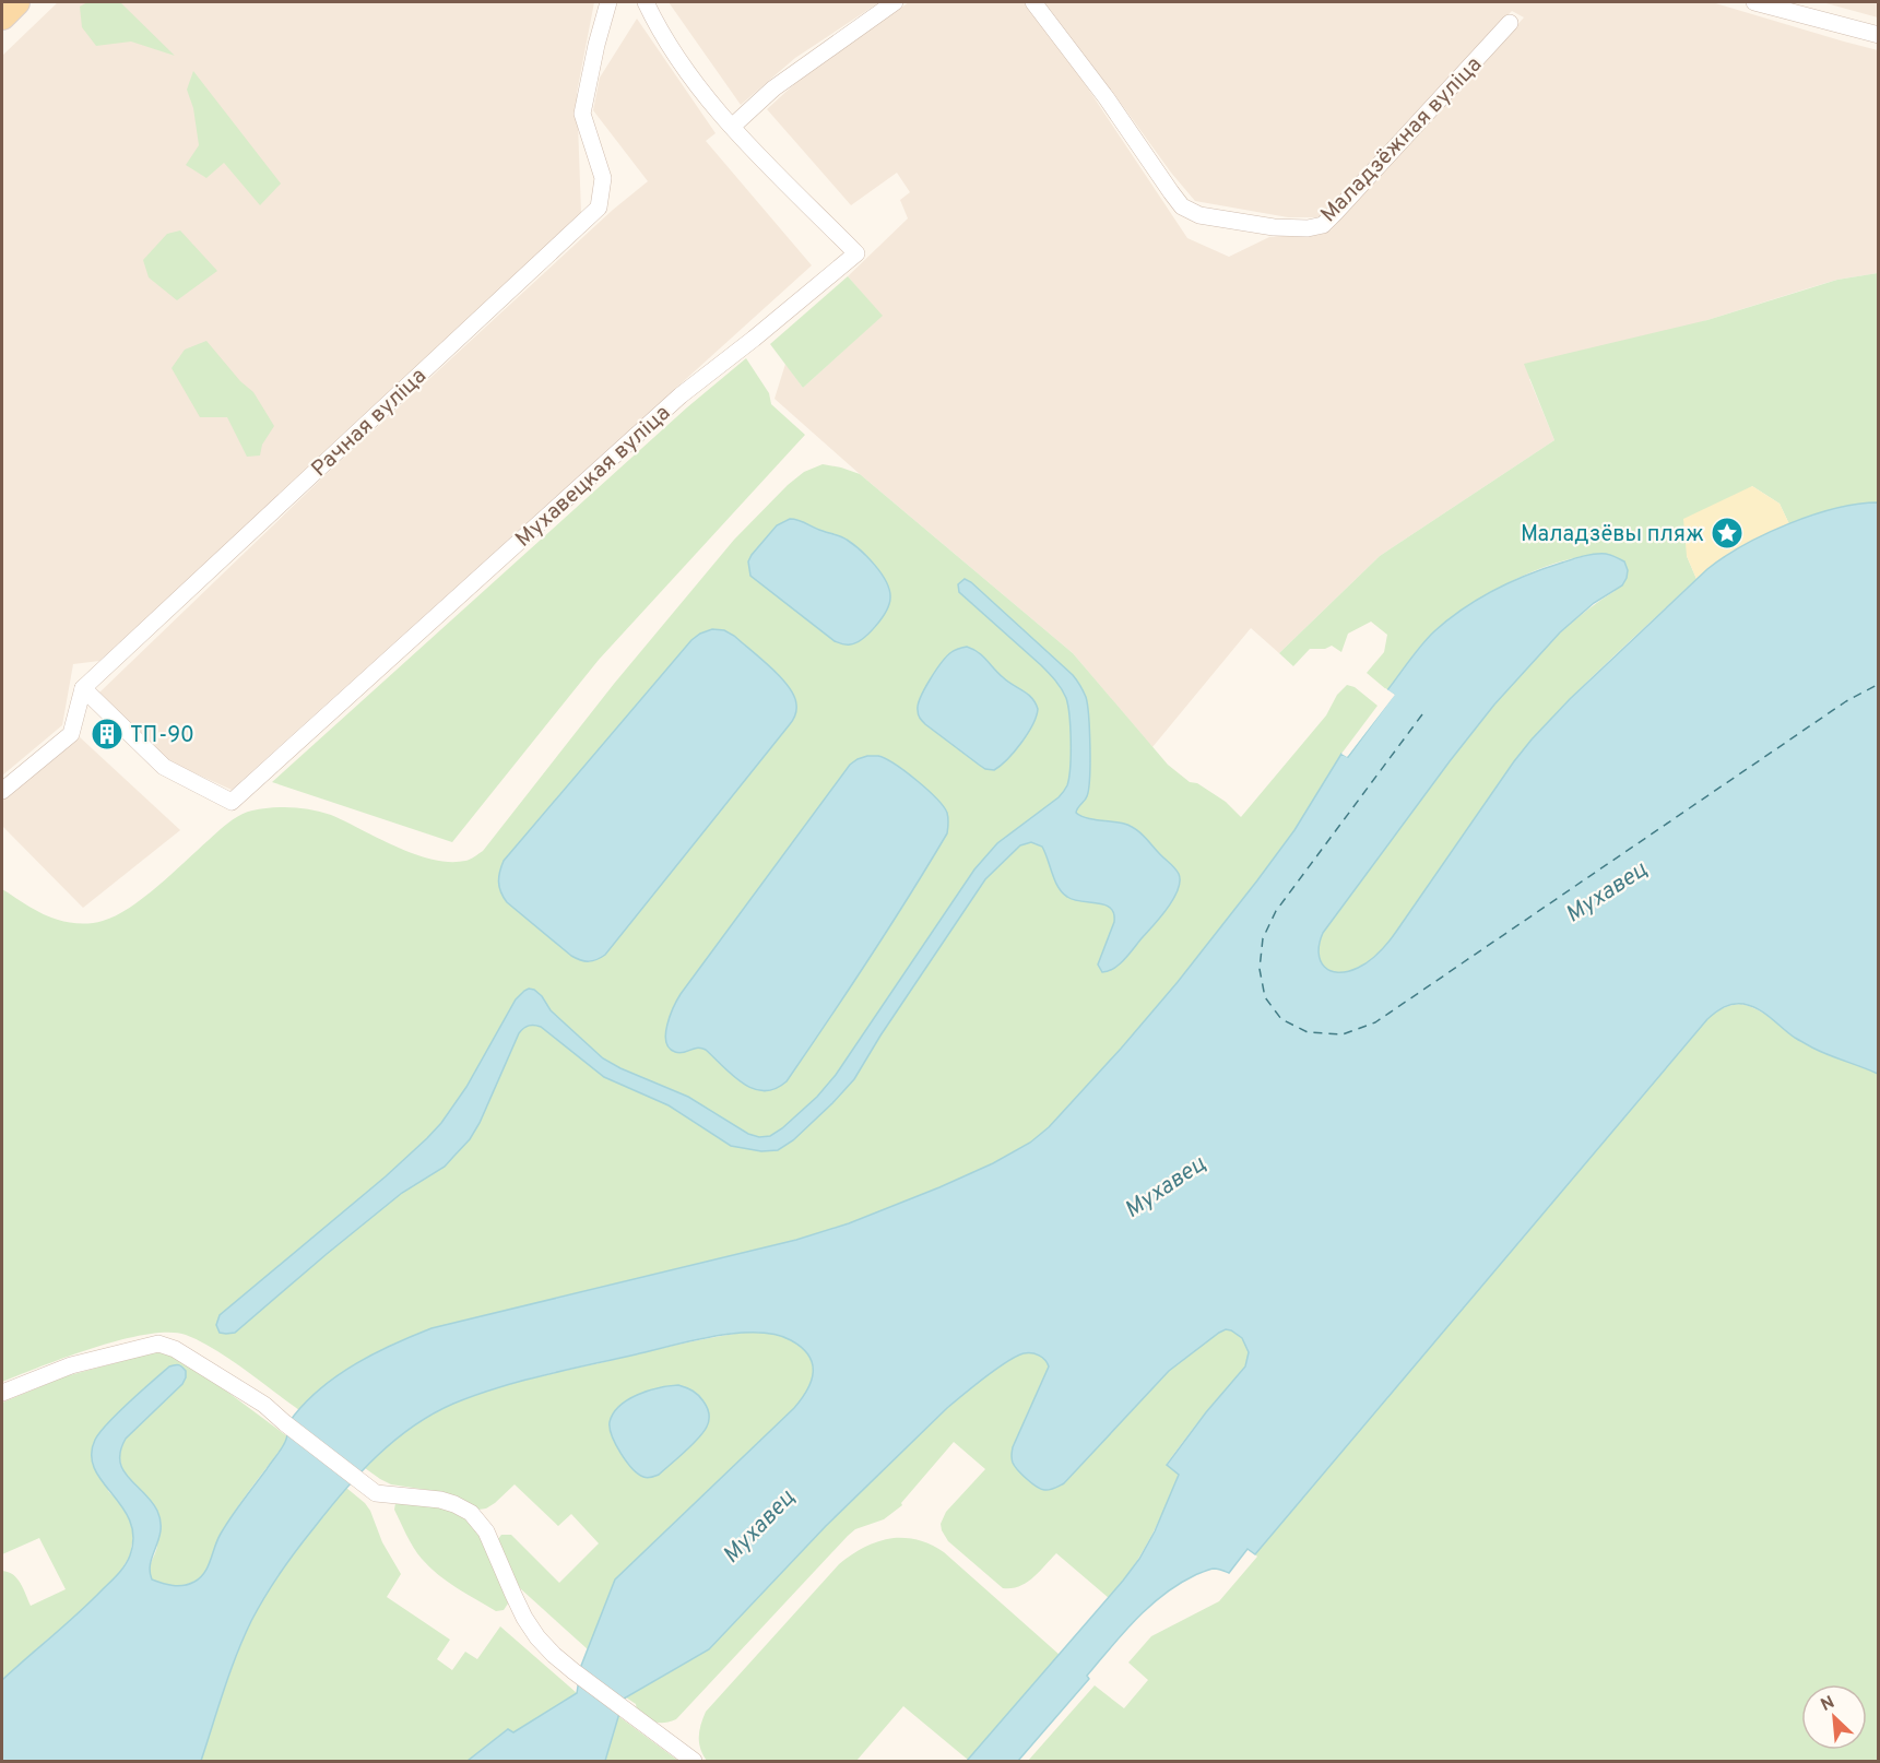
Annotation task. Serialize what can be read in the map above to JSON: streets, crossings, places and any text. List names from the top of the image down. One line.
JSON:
{"streets":{"street":["Маладзёжная вуліца","Рачная вуліца","Мухавецкая вуліца"]},"crossings":[["Рачная вуліца","Мухавецкая вуліца"]],"water":["Мухавец"],"places":{"place":["Маладзёвы пляж"],"building":["ТП-90"]},"north":"top left"}
